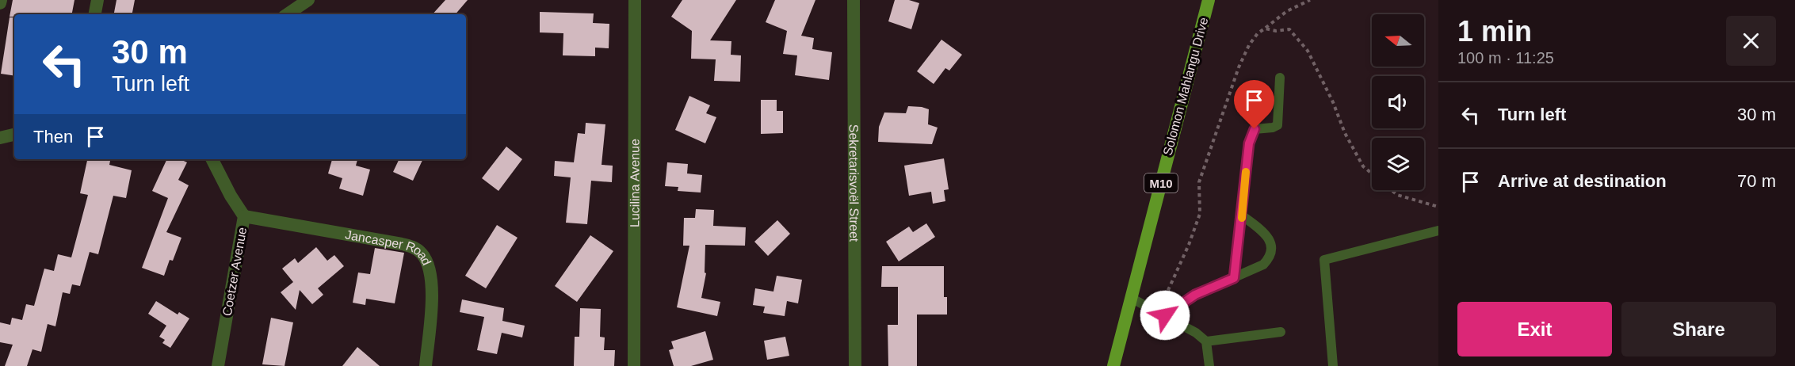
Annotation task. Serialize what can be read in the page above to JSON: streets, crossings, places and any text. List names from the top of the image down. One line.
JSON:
{"streets":{"main road":["Solomon Mahlangu Drive","M10"],"street":["Lucilina Avenue","Sekretarisvoël Street","Jancasper Road","Coetzer Avenue"]},"crossings":[["Jancasper Road","Coetzer Avenue"]],"north":"left","page":{"heading":["1 min","100 m · 11:25"],"turn":["30 m","Turn left"],"list":[{"name":"Turn left","value":"30 m"},{"name":"Arrive at destination","value":"70 m"}],"then":"Then","buttons":["Exit","Share"]}}
